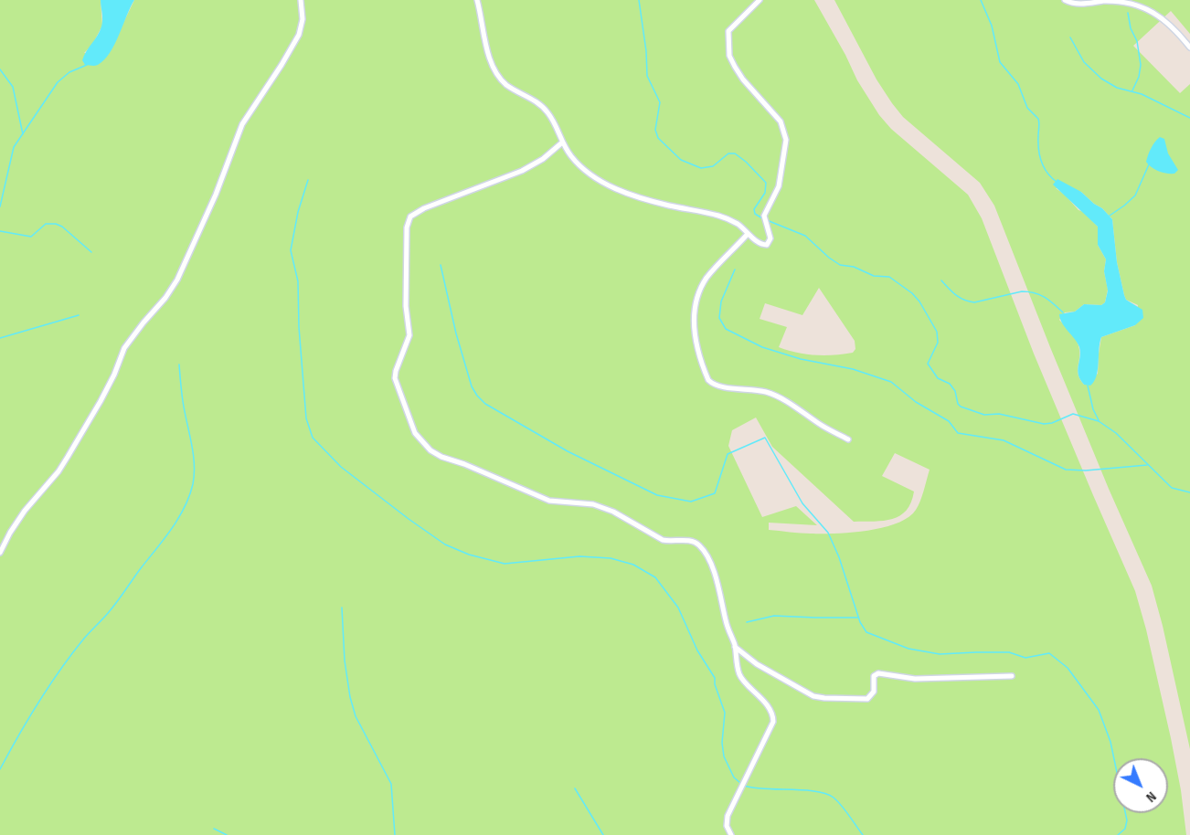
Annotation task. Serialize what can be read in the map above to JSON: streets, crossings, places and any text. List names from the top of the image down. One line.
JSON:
{"north":"bottom right"}
